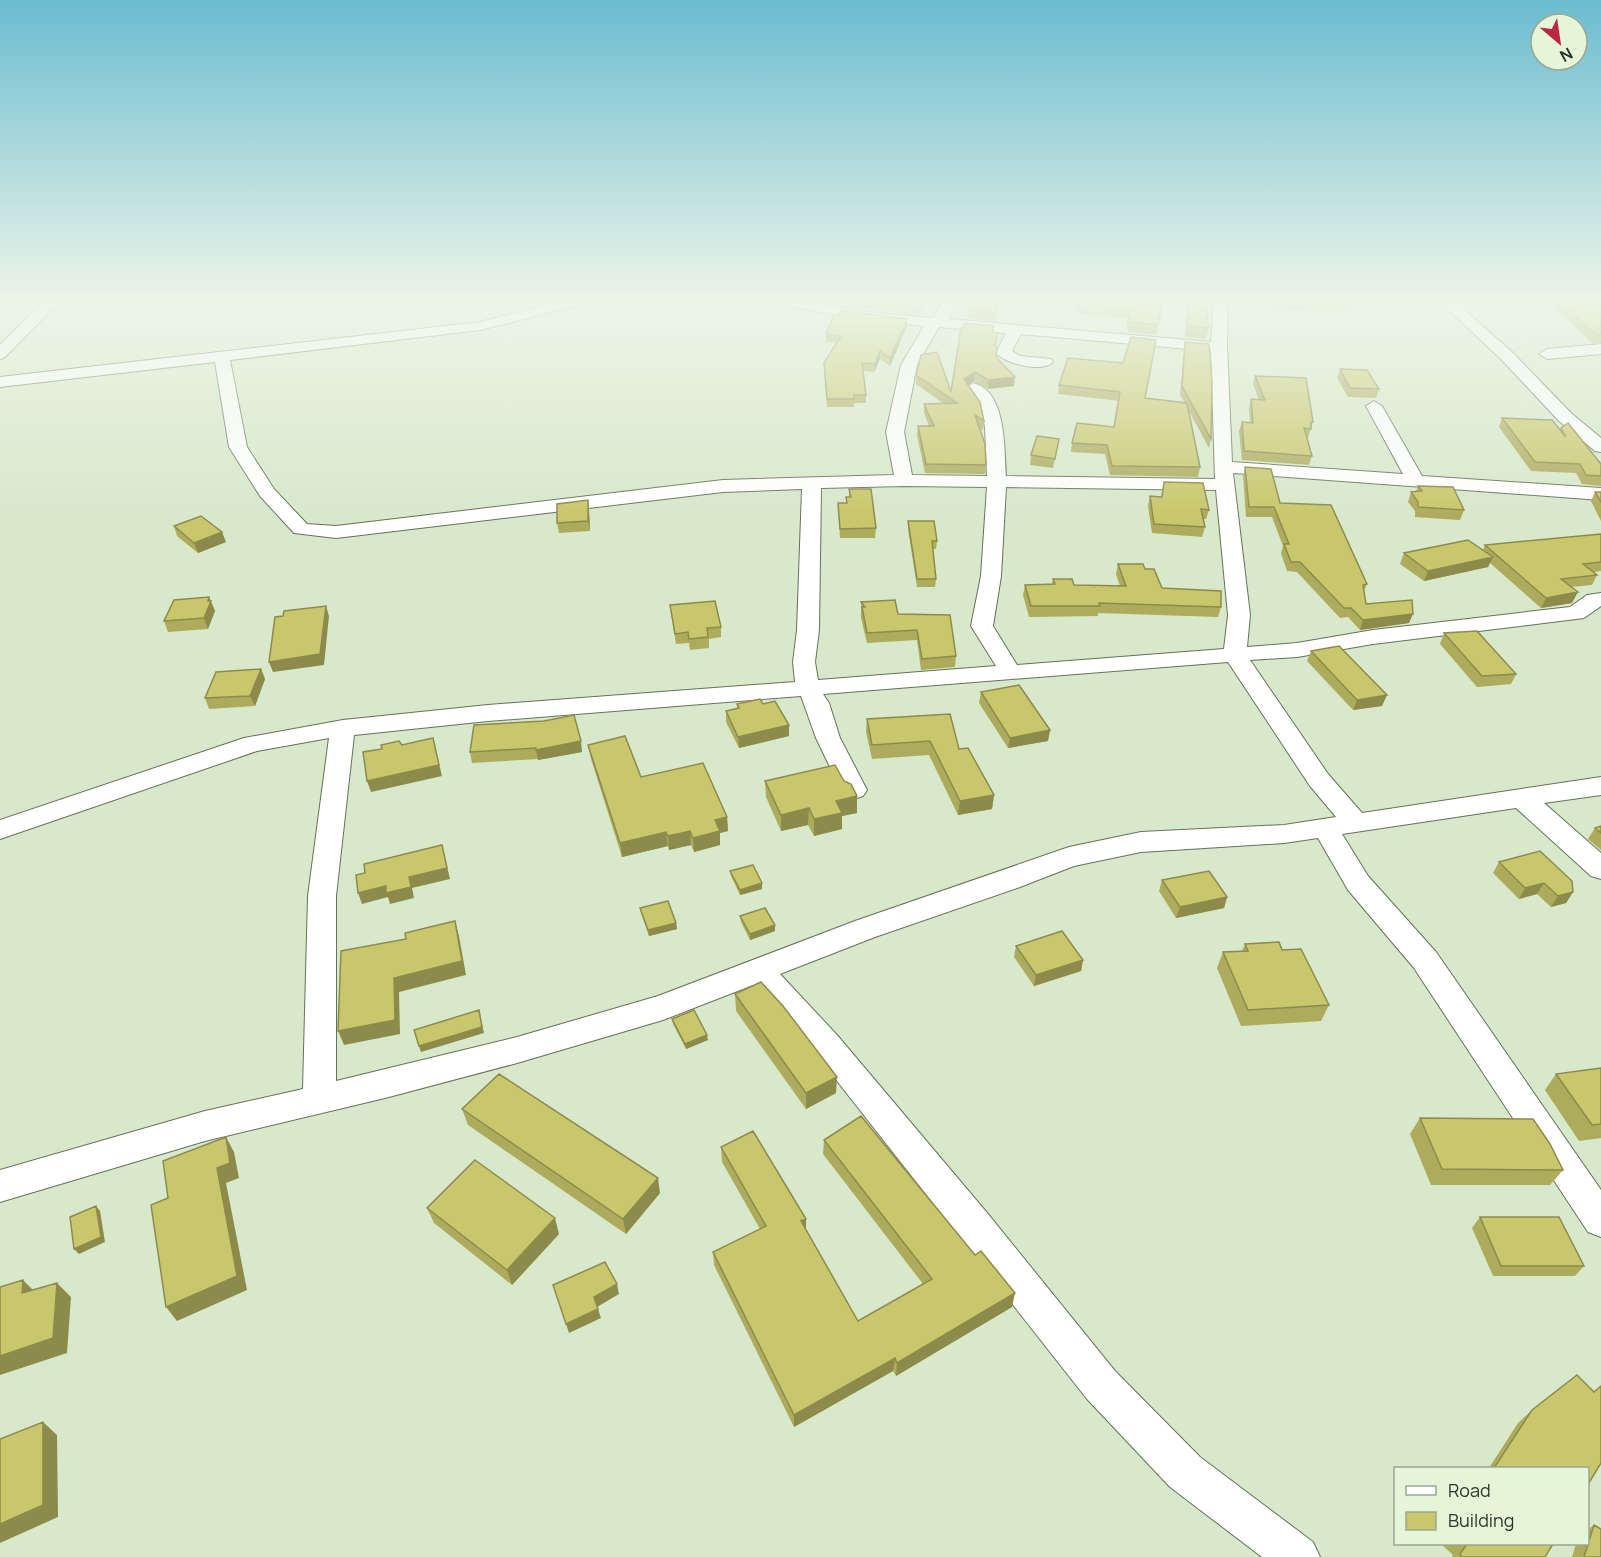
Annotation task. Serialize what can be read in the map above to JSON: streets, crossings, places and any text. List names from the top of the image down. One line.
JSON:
{"legend":["Road","Building"],"north":"bottom right"}
